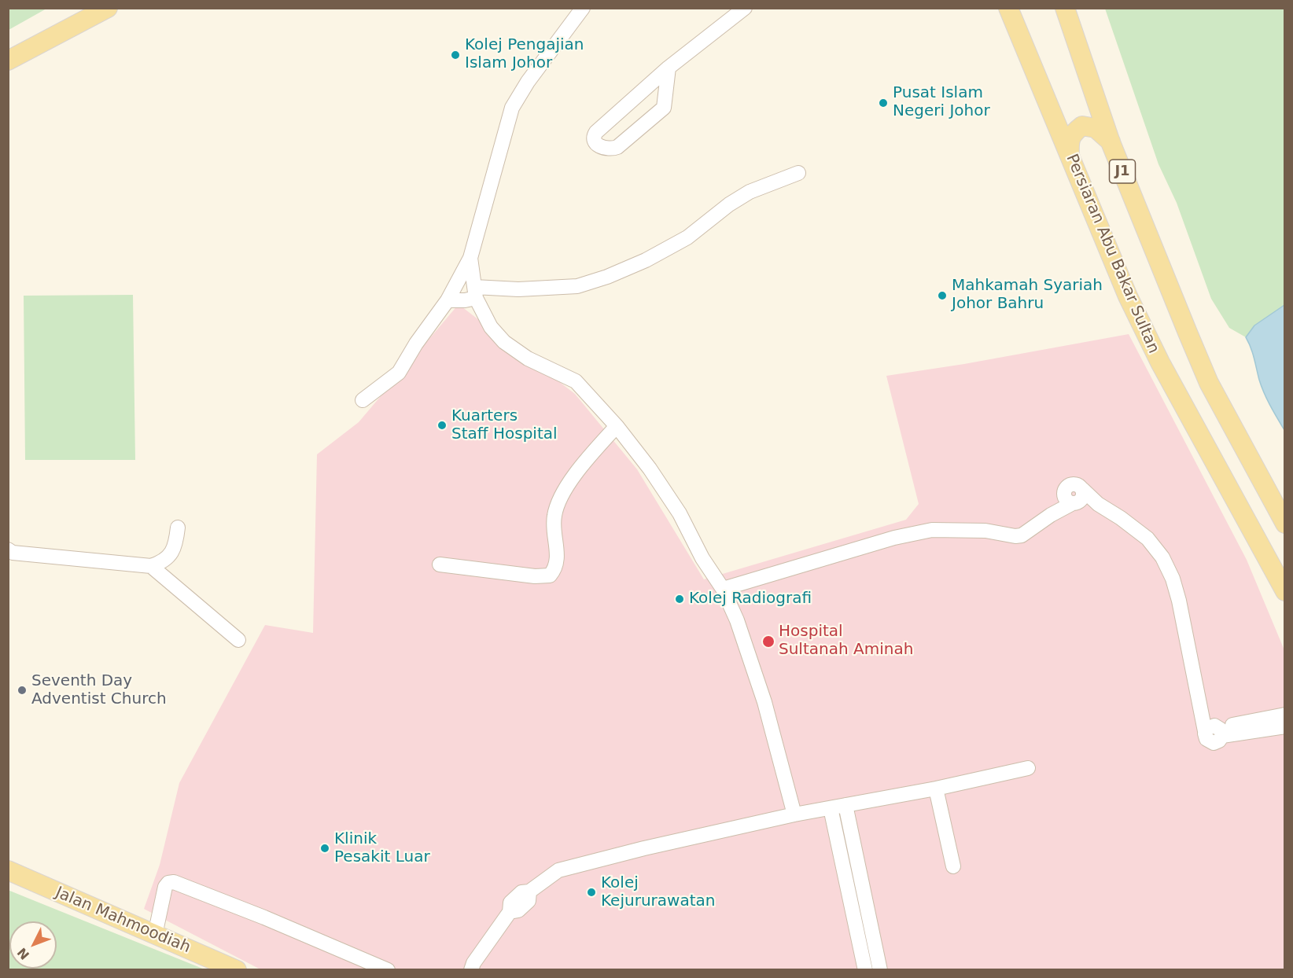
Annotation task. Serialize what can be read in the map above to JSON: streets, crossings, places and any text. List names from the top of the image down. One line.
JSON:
{"streets":{"main road":["J1","Persiaran Abu Bakar Sultan","Jalan Mahmoodiah"]},"places":["Kolej Pengajian Islam Johor","Pusat Islam Negeri Johor","Mahkamah Syariah Johor Bahru","Kuarters Staff Hospital","Kolej Radiografi","Hospital Sultanah Aminah","Seventh Day Adventist Church","Klinik Pesakit Luar","Kolej Kejururawatan"],"north":"bottom left"}
